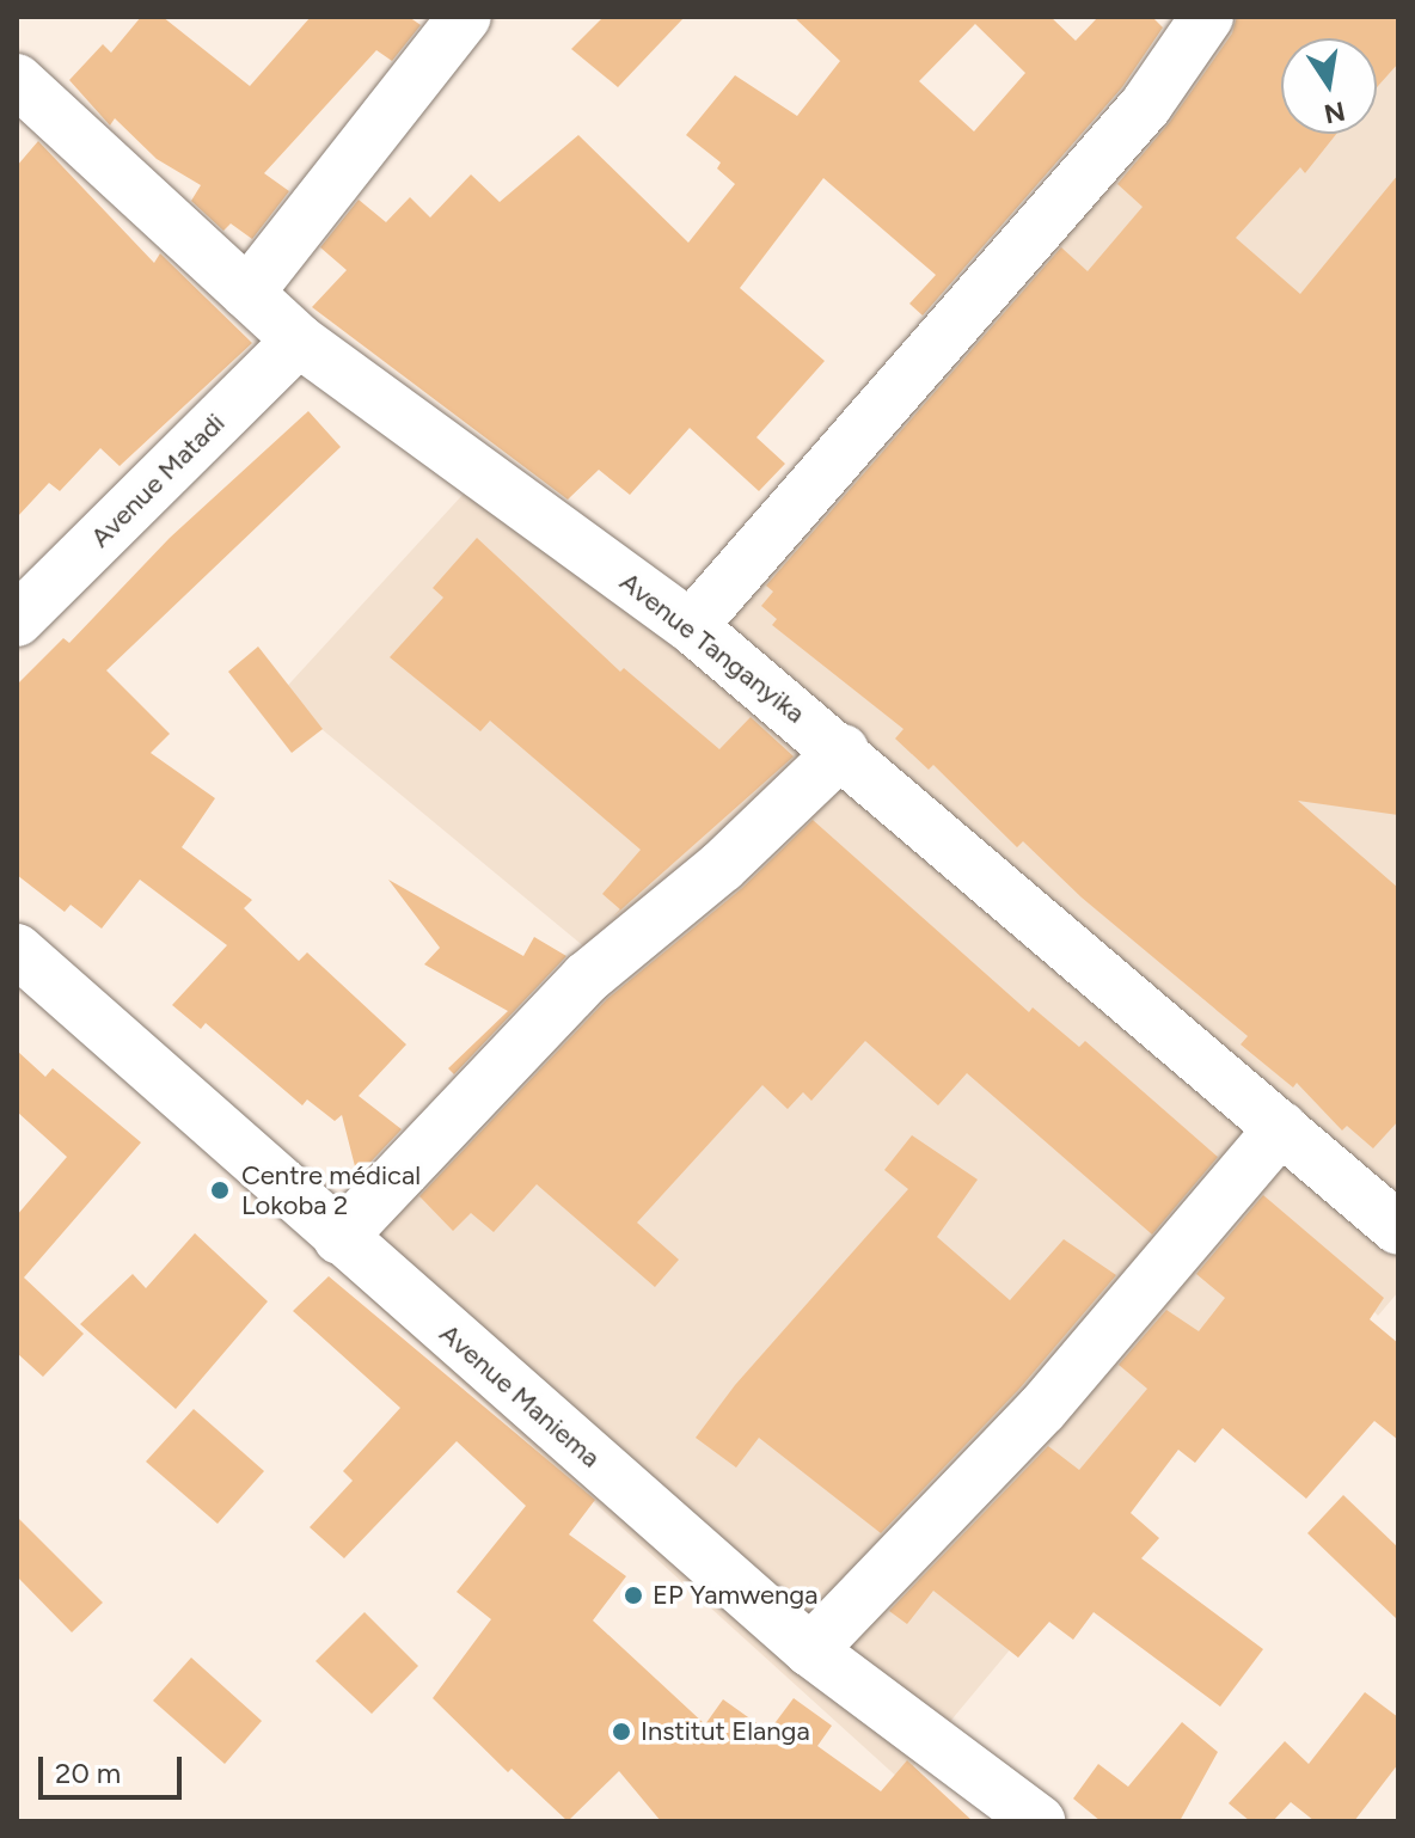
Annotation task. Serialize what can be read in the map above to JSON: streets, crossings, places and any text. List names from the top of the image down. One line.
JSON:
{"streets":{"street":["Avenue Matadi","Avenue Tanganyika","Avenue Maniema"]},"crossings":[["Avenue Matadi","Avenue Tanganyika"]],"places":["Centre médical Lokoba 2","EP Yamwenga","Institut Elanga"],"scale_bar":"20 m","north":"bottom"}
